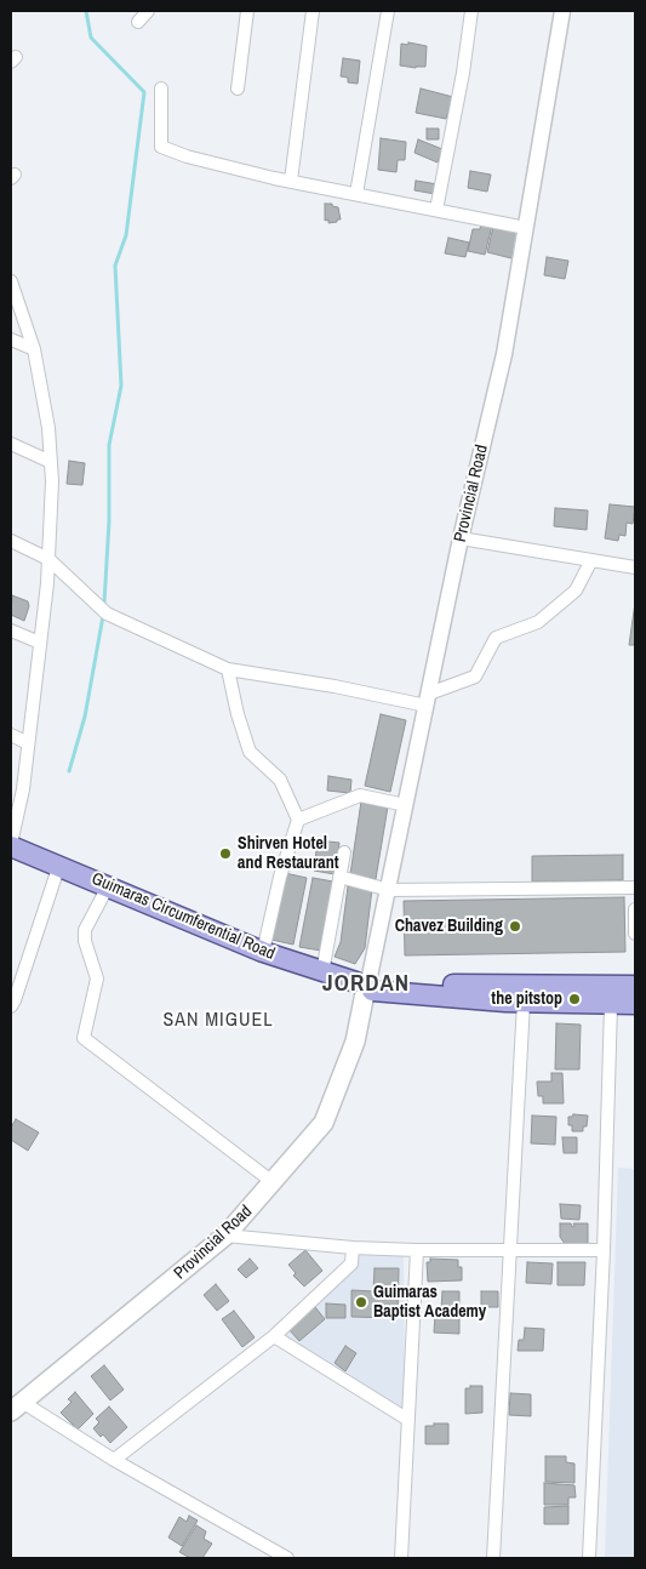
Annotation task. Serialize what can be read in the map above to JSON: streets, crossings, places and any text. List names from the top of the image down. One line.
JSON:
{"streets":{"main road":["Provincial Road","Guimaras Circumferential Road"]},"crossings":[["Provincial Road","Guimaras Circumferential Road"]],"districts":["JORDAN","SAN MIGUEL"],"places":["Shirven Hotel and Restaurant","Chavez Building","the pitstop","Guimaras Baptist Academy"]}
